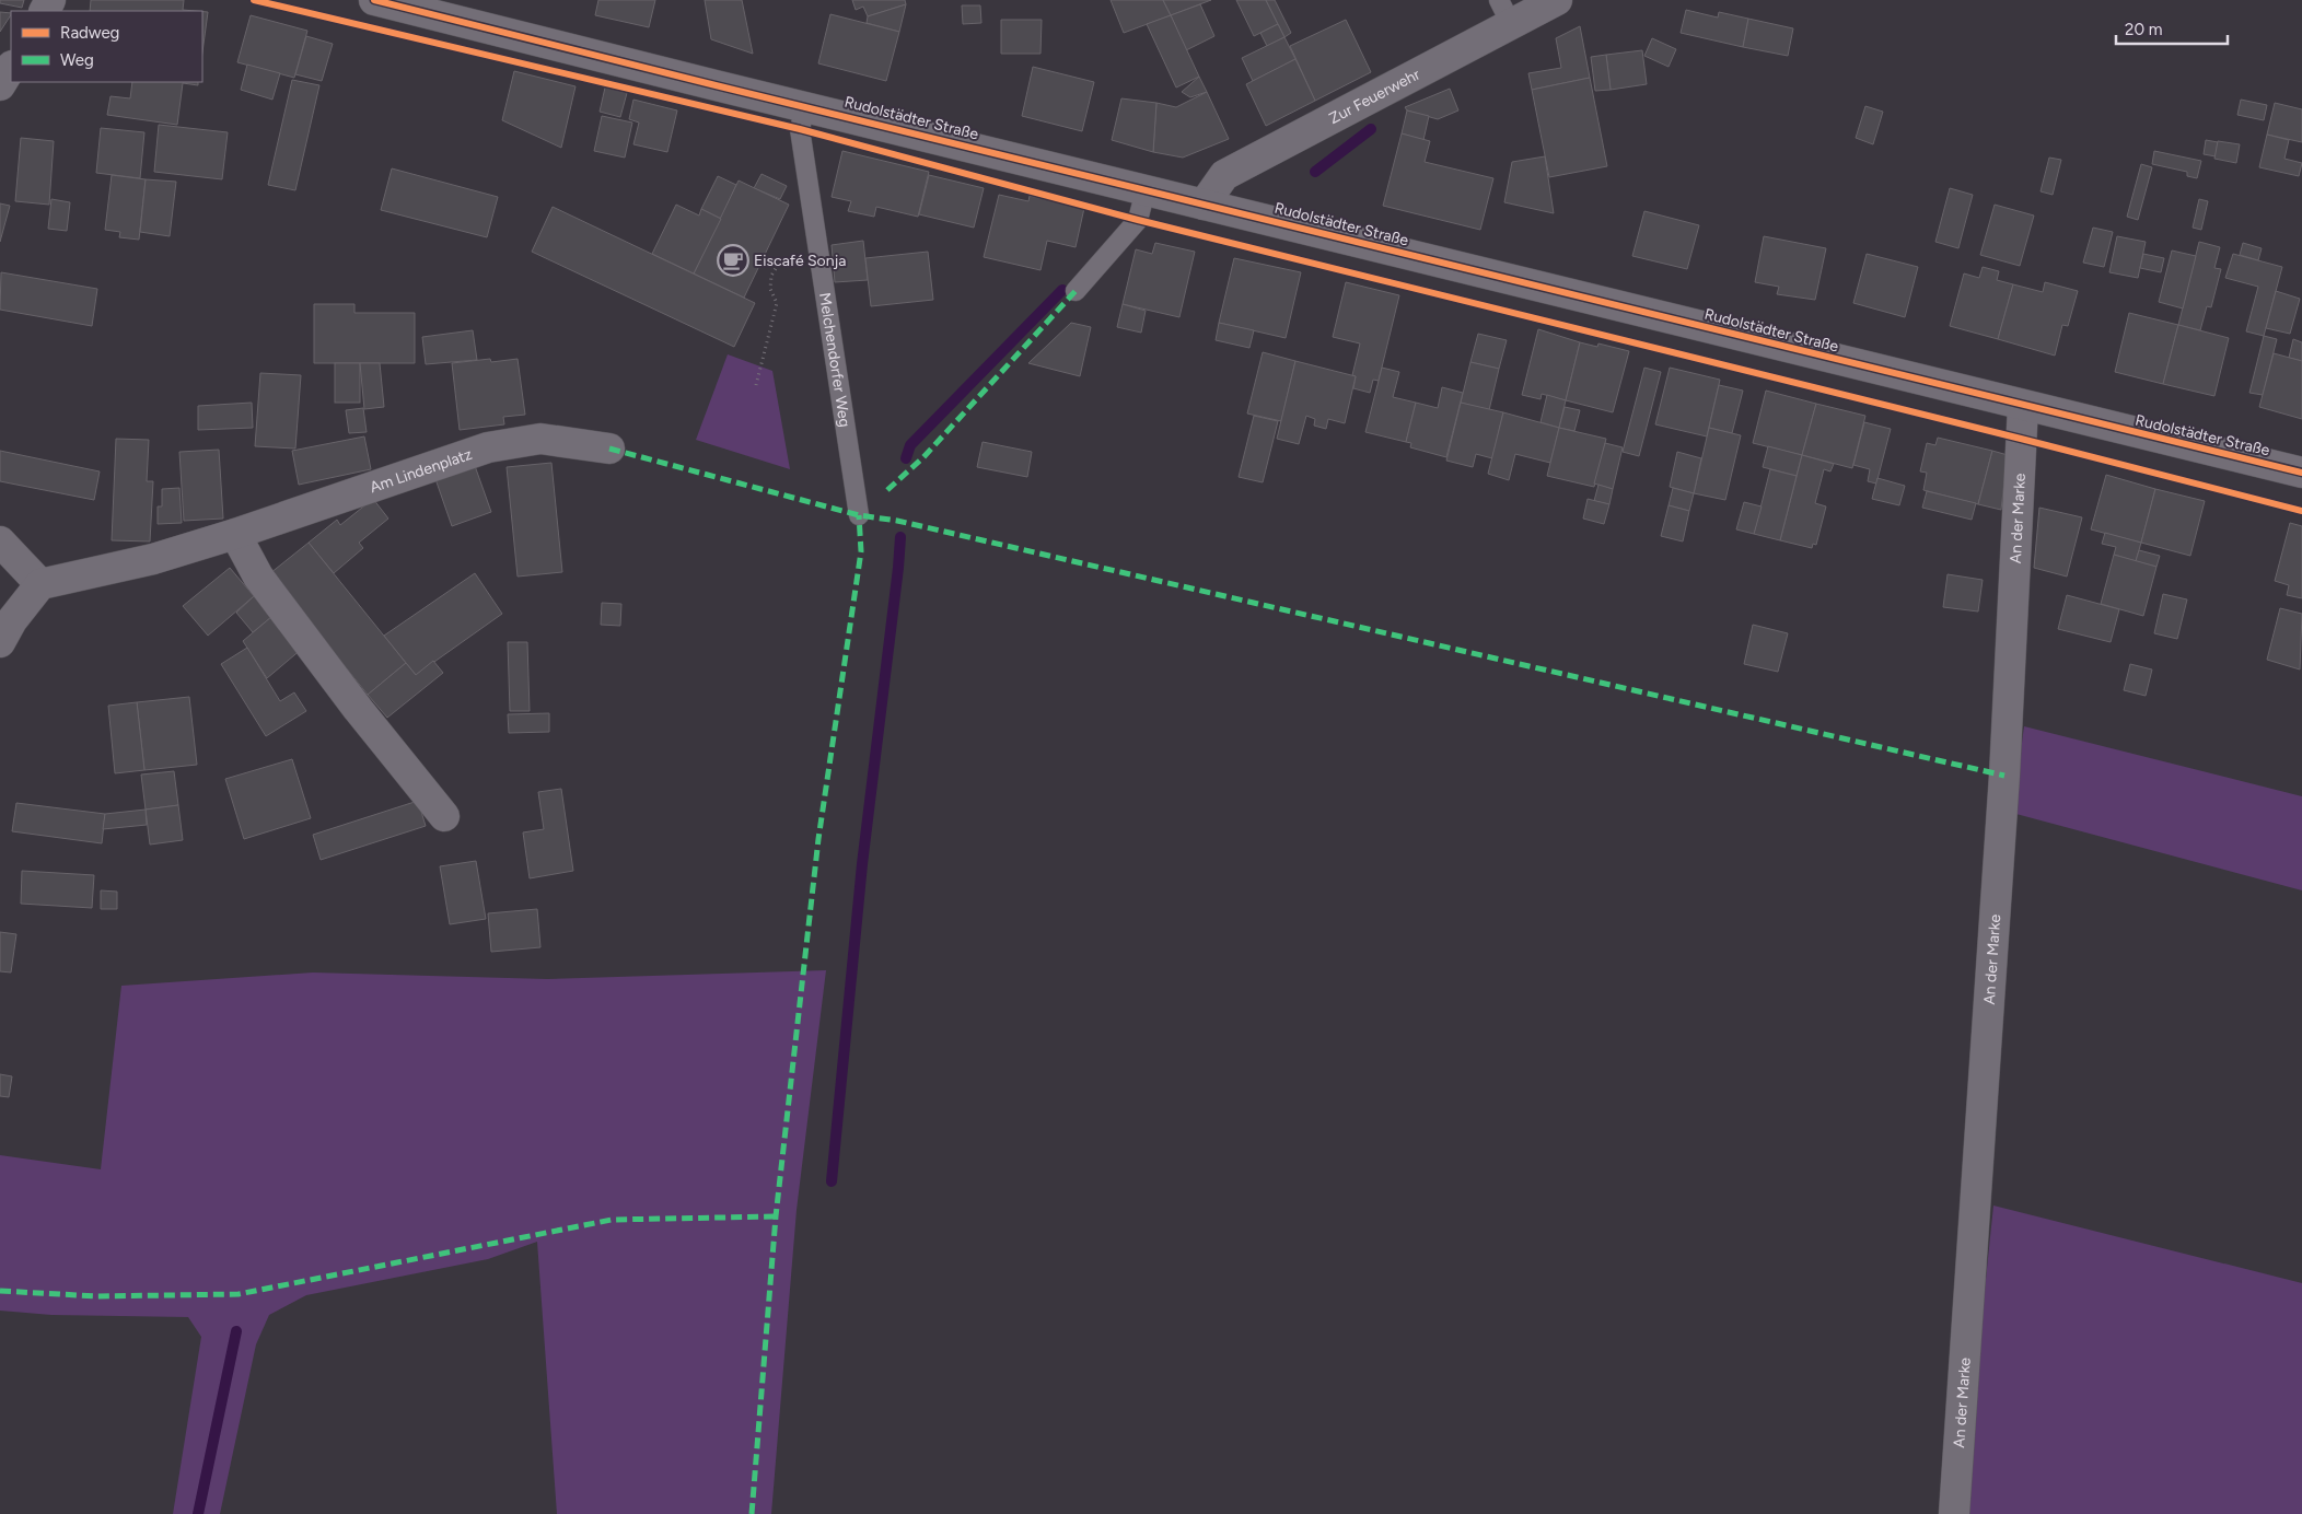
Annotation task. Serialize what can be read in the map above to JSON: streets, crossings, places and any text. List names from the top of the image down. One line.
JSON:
{"streets":{"street":["Zur Feuerwehr","Rudolstädter Straße","Am Lindenplatz","An der Marke"],"lane":["Melchendorfer Weg"]},"crossings":[["Zur Feuerwehr","Rudolstädter Straße"],["Rudolstädter Straße","Melchendorfer Weg"],["Rudolstädter Straße","An der Marke"]],"places":{"cafe":["Eiscafé Sonja"]},"legend":["Radweg","Weg"],"scale_bar":"20 m"}
